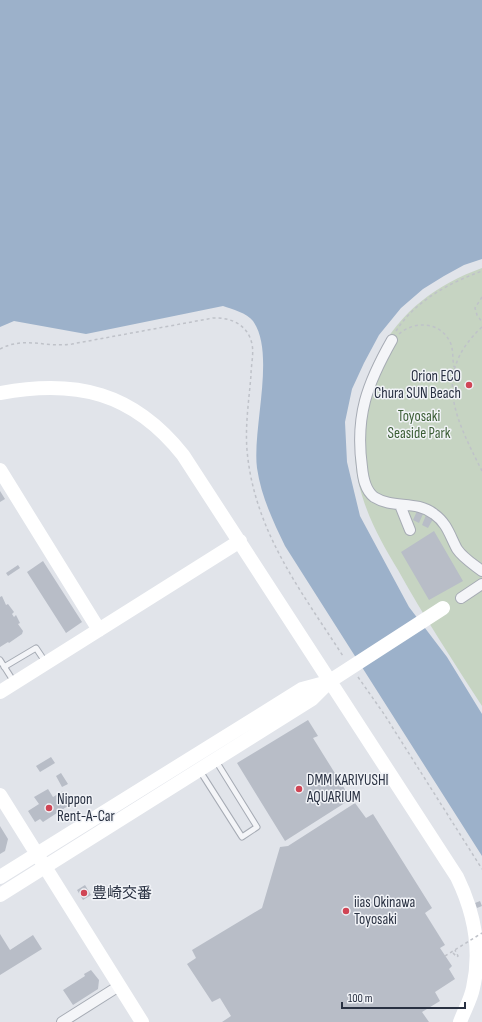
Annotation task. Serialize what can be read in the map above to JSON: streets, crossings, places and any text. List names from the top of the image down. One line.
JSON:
{"parks":["Toyosaki Seaside Park"],"places":["Orion ECO Chura SUN Beach","DMM KARIYUSHI AQUARIUM","Nippon Rent-A-Car","豊崎交番","iias Okinawa Toyosaki"],"scale_bar":"100 m"}
